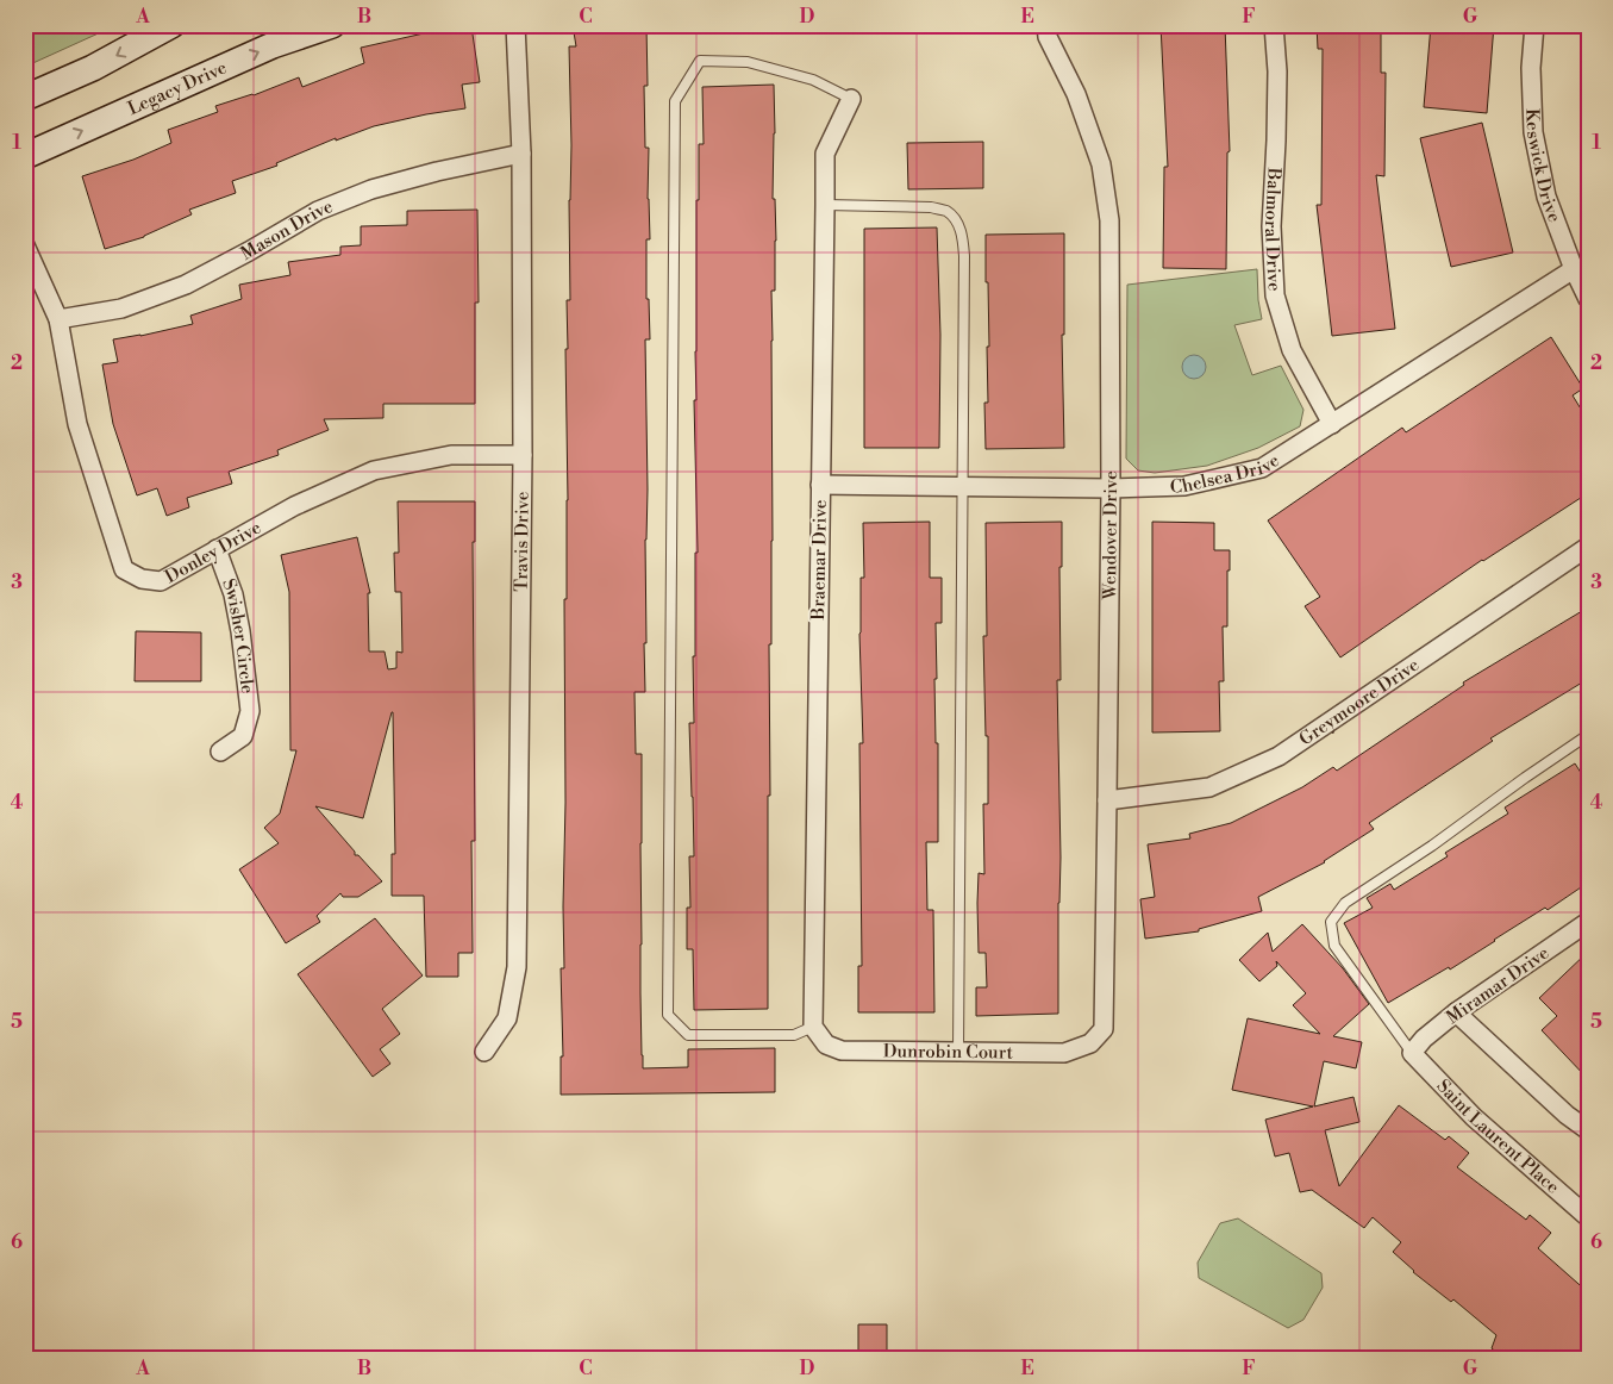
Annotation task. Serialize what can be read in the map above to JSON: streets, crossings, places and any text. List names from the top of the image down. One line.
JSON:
{"streets":{"main road":["Legacy Drive"],"street":["Keswick Drive","Mason Drive","Balmoral Drive","Chelsea Drive","Wendover Drive","Travis Drive","Donley Drive","Braemar Drive","Swisher Circle","Greymoore Drive","Miramar Drive","Dunrobin Court","Saint Laurent Place"]},"crossings":[["Keswick Drive","Chelsea Drive"],["Mason Drive","Travis Drive"],["Mason Drive","Donley Drive"],["Balmoral Drive","Chelsea Drive"],["Chelsea Drive","Wendover Drive"],["Chelsea Drive","Braemar Drive"],["Wendover Drive","Greymoore Drive"],["Wendover Drive","Dunrobin Court"],["Travis Drive","Donley Drive"],["Donley Drive","Swisher Circle"],["Braemar Drive","Dunrobin Court"],["Miramar Drive","Saint Laurent Place"]],"grid":{"columns":["A","B","C","D","E","F","G"],"rows":["1","2","3","4","5","6"]}}
